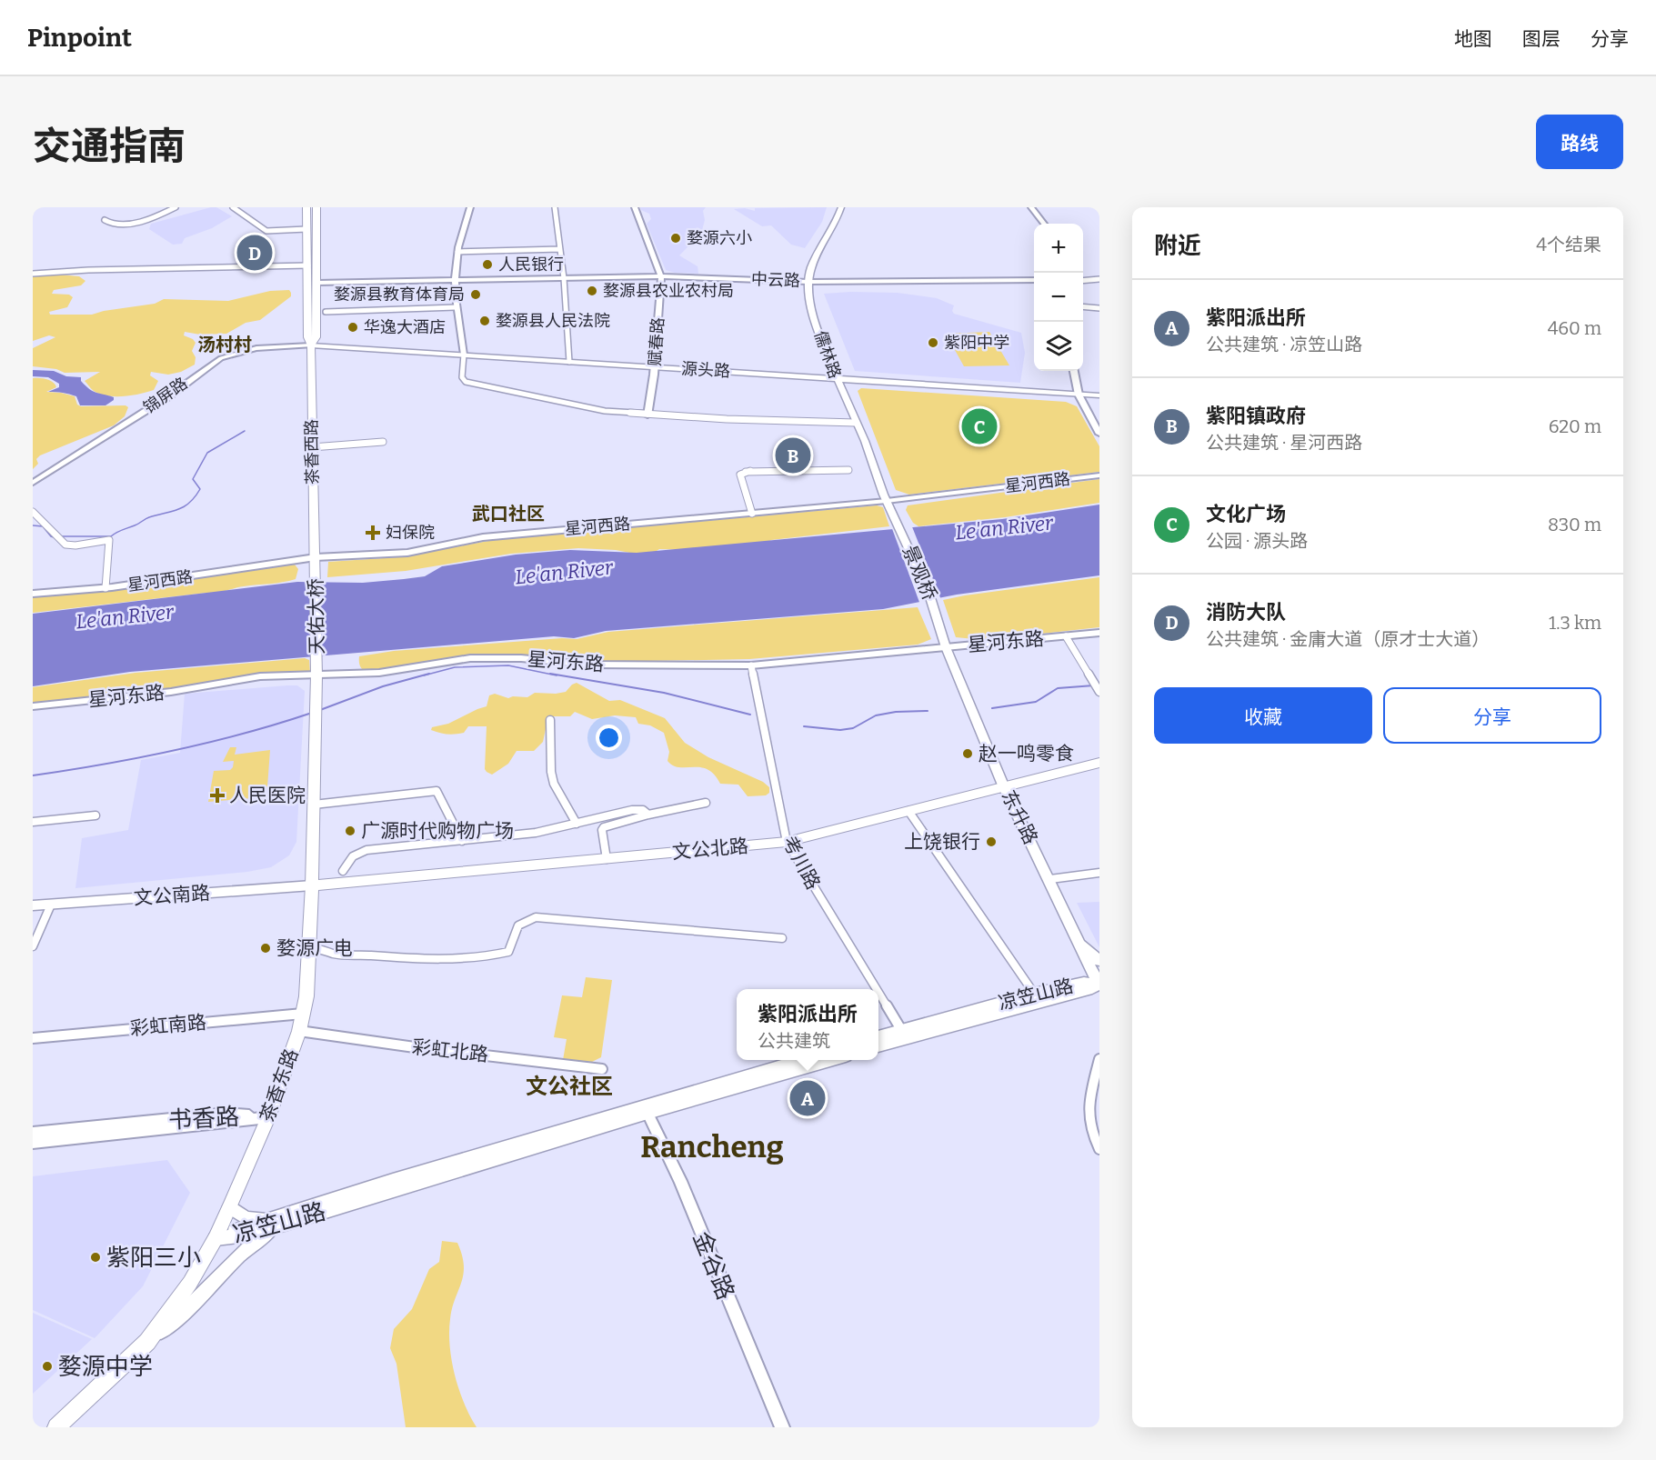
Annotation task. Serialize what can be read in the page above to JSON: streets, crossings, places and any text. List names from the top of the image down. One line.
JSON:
{"streets":{"main road":["儒林路","源头路","茶香西路","景观桥","天佑大桥","东升路","文公北路","文公南路","凉笠山路","茶香东路"],"street":["中云路","赋春路","锦屏路","星河西路","星河东路","考川路","彩虹南路","彩虹北路","书香路","金谷路"]},"crossings":[["中云路","赋春路"],["中云路","儒林路"],["赋春路","源头路"],["儒林路","源头路"],["儒林路","星河西路"],["儒林路","景观桥"],["源头路","锦屏路"],["源头路","茶香西路"],["锦屏路","茶香西路"],["茶香西路","星河西路"],["茶香西路","天佑大桥"],["星河西路","景观桥"],["星河西路","天佑大桥"],["景观桥","星河东路"],["景观桥","东升路"],["天佑大桥","星河东路"],["天佑大桥","茶香东路"],["星河东路","东升路"],["星河东路","考川路"],["星河东路","茶香东路"],["东升路","文公北路"],["东升路","凉笠山路"],["文公北路","考川路"],["文公北路","文公南路"],["文公北路","茶香东路"],["考川路","凉笠山路"],["文公南路","茶香东路"],["凉笠山路","茶香东路"],["凉笠山路","金谷路"],["彩虹南路","茶香东路"],["彩虹北路","茶香东路"],["茶香东路","书香路"]],"districts":["汤村村","武口社区","文公社区","Rancheng"],"water":["Le'an River"],"places":{"other":["婺源六小","人民银行","婺源县农业农村局","婺源县教育体育局","婺源县人民法院","华逸大酒店","紫阳中学","赵一鸣零食","广源时代购物广场","上饶银行","婺源广电","紫阳三小","婺源中学"],"health":["妇保院","人民医院"]},"page":{"header":"Pinpoint","nav":["地图","图层","分享"],"title":"交通指南","buttons":["路线",["收藏","分享"]],"heading":["附近","4个结果"],"map_buttons":["+","−"],"pins":["D","C","B","A"],"list":[{"mark":"A","name":"紫阳派出所","note":"公共建筑 · 凉笠山路","value":"460 m"},{"mark":"B","name":"紫阳镇政府","note":"公共建筑 · 星河西路","value":"620 m"},{"mark":"C","name":"文化广场","note":"公园 · 源头路","value":"830 m"},{"mark":"D","name":"消防大队","note":"公共建筑 · 金庸大道（原才士大道）","value":"1.3 km"}],"popup":["紫阳派出所","公共建筑"]}}
